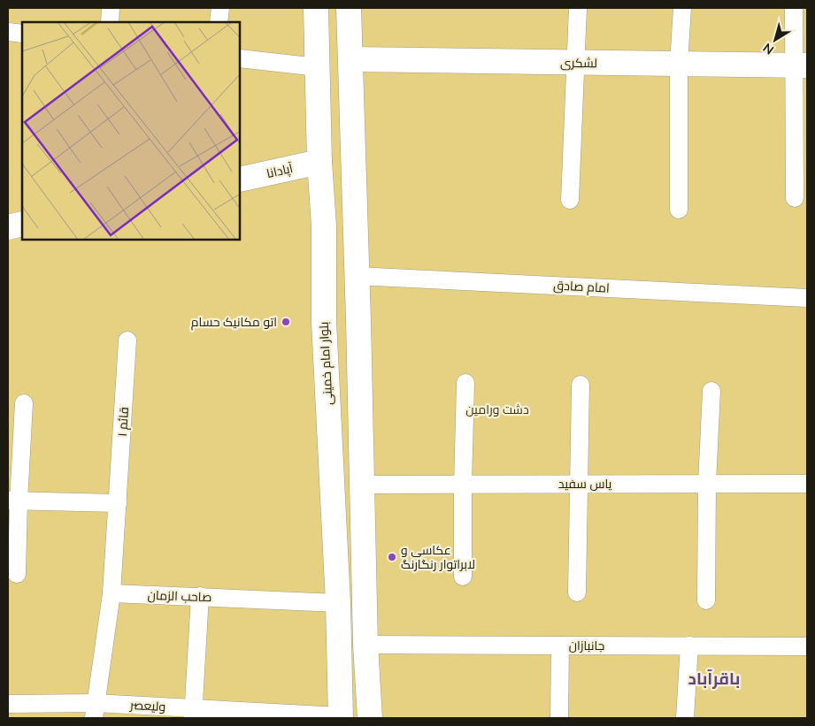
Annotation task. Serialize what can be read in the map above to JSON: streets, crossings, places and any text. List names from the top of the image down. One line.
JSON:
{"streets":{"main road":["لشکری","آپادانا","بلوار امام خمینی"],"street":["امام صادق","قائم ۱","یاس سفید","صاحب الزمان","جانبازان","ولیعصر"]},"crossings":[["آپادانا","بلوار امام خمینی"],["بلوار امام خمینی","صاحب الزمان"],["بلوار امام خمینی","ولیعصر"]],"districts":["باقرآباد"],"parks":["دشت ورامین"],"places":["اتو مکانیک حسام","عکاسی و لابراتوار رنگارنگ"],"north":"bottom left"}
